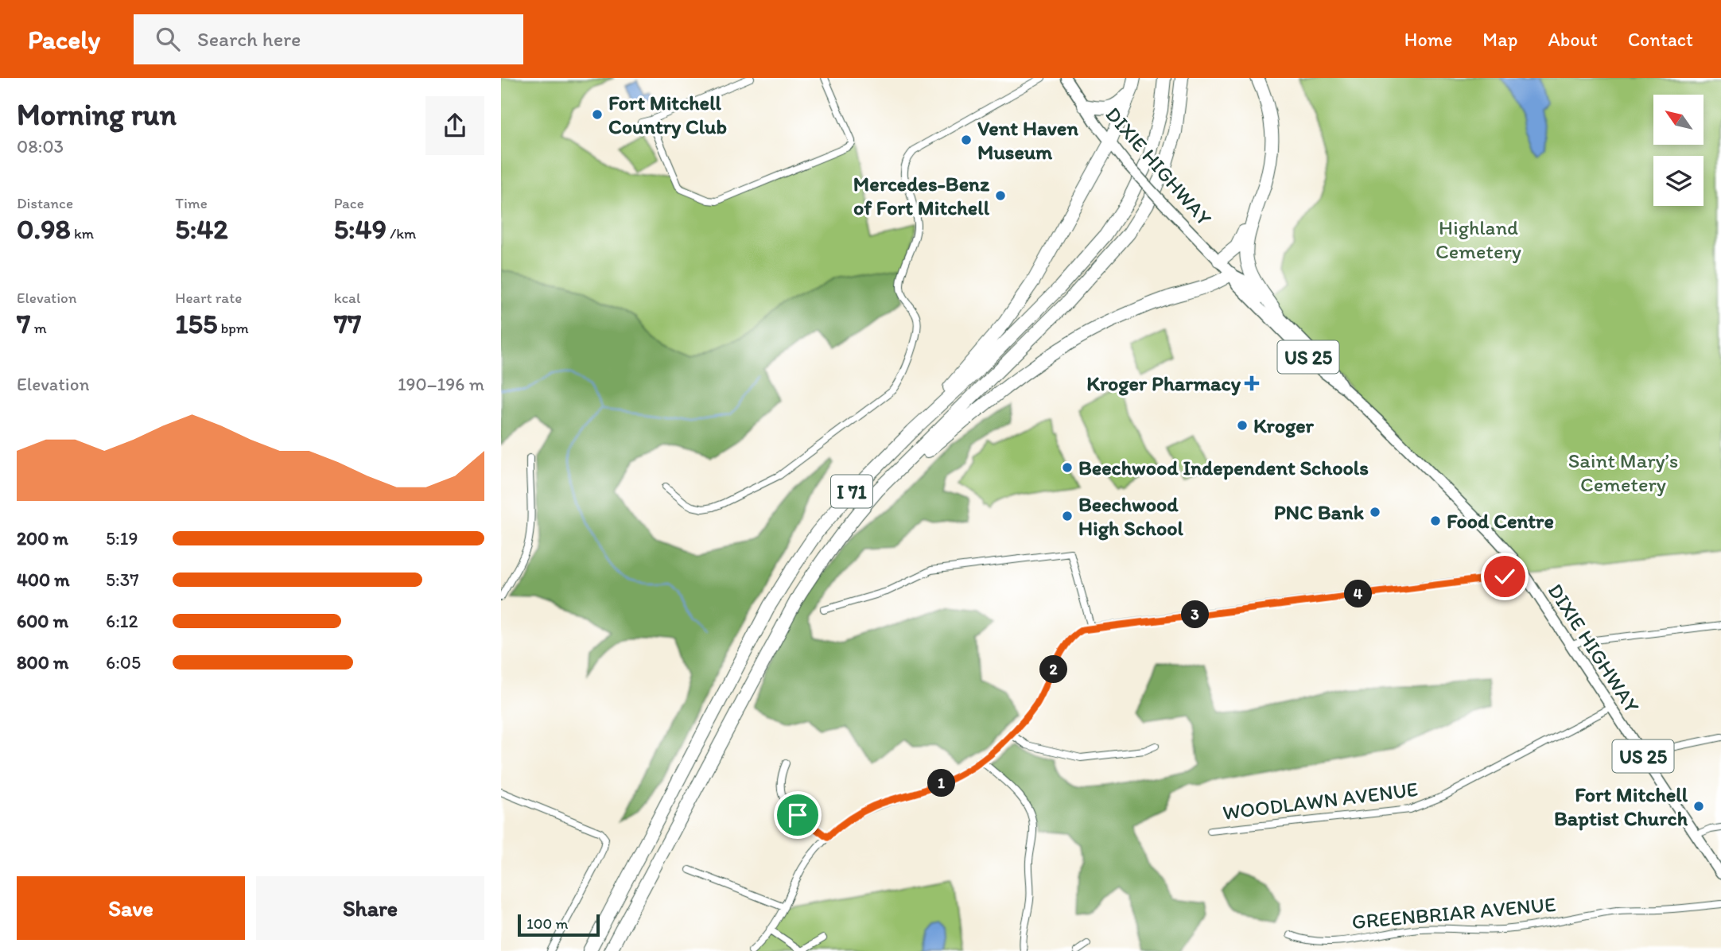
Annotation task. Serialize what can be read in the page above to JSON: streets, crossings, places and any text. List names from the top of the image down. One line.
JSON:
{"streets":{"highway":["I 71"],"main road":["DIXIE HIGHWAY","US 25"],"street":["WOODLAWN AVENUE","GREENBRIAR AVENUE"]},"crossings":[["DIXIE HIGHWAY","WOODLAWN AVENUE"]],"parks":["Highland Cemetery","Saint Mary’s Cemetery"],"places":{"other":["Fort Mitchell Country Club","Vent Haven Museum","Mercedes-Benz of Fort Mitchell","Kroger","Beechwood Independent Schools","PNC Bank","Beechwood High School","Food Centre","Fort Mitchell Baptist Church"],"health":["Kroger Pharmacy"]},"scale_bar":"100 m","north":"top left","page":{"header":"Pacely","search":"Search here","nav":["Home","Map","About","Contact"],"heading":["Morning run","08:03"],"stats":[["Distance","0.98 km"],["Time","5:42"],["Pace","5:49 /km"],["Elevation","7 m"],["Heart rate","155 bpm"],["kcal","77"]],"chart":["Elevation","190–196 m"],"list":[{"name":"200 m","note":"5:19"},{"name":"400 m","note":"5:37"},{"name":"600 m","note":"6:12"},{"name":"800 m","note":"6:05"}],"pins":["4","3","2","1"],"buttons":["Save","Share"],"scale":"100 m"}}
